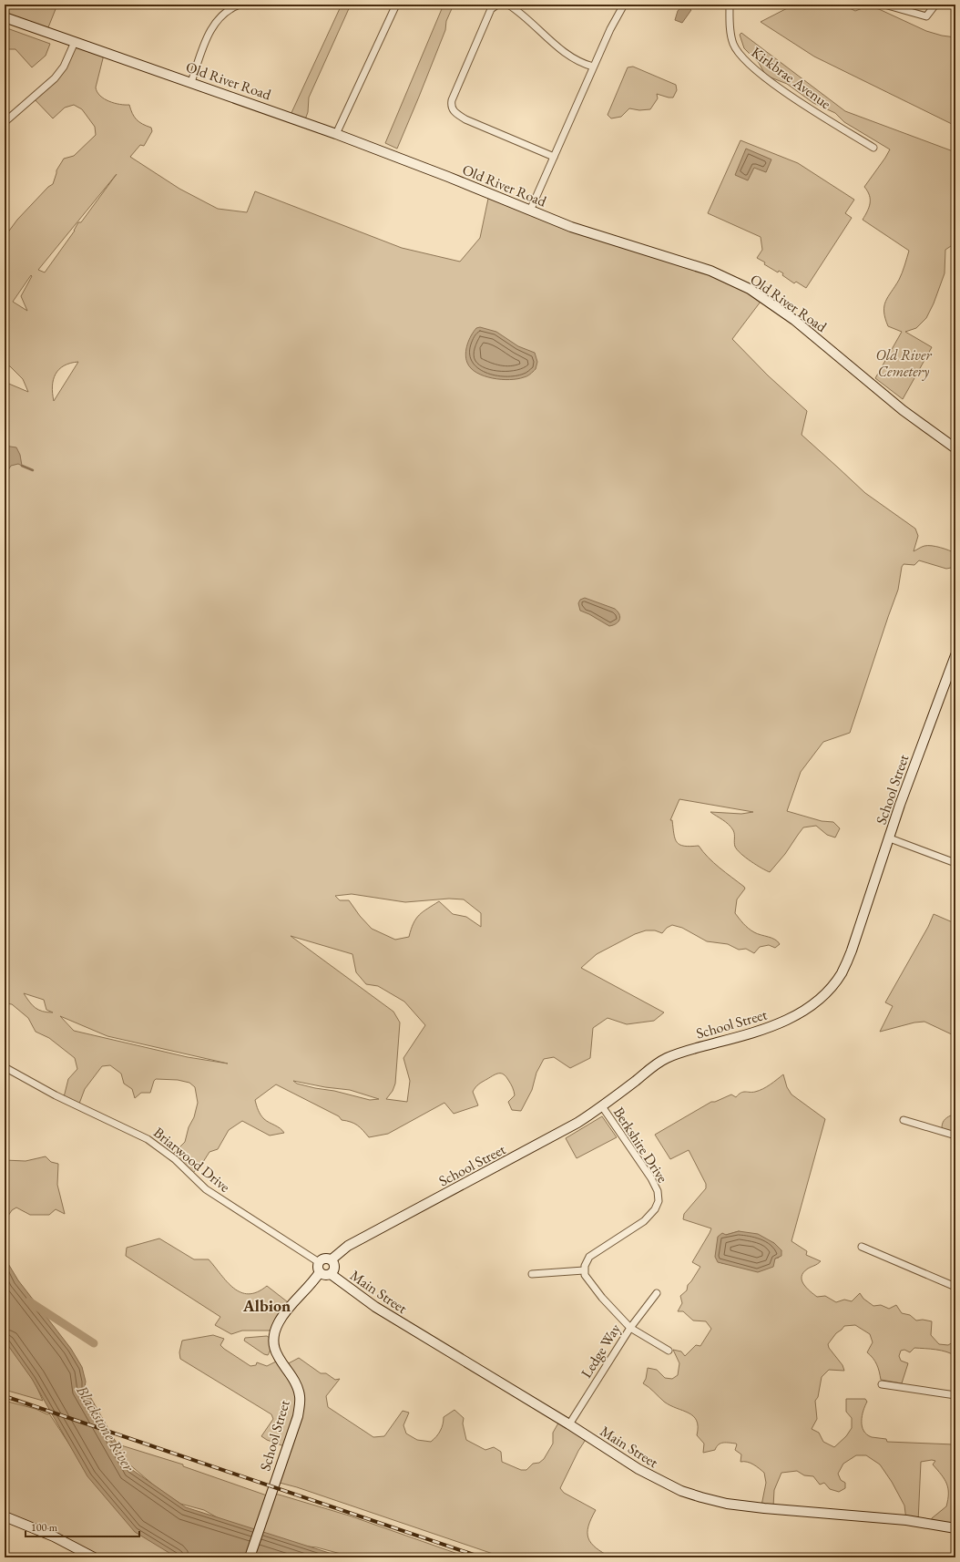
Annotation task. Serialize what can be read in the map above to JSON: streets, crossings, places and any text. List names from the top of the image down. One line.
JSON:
{"streets":{"street":["Kirkbrae Avenue","Old River Road","School Street","Berkshire Drive","Briarwood Drive","Main Street","Ledge Way"]},"crossings":[["School Street","Berkshire Drive"],["School Street","Briarwood Drive"],["School Street","Main Street"],["Briarwood Drive","Main Street"],["Main Street","Ledge Way"]],"districts":["Albion"],"water":["Blackstone River"],"parks":["Old River Cemetery"],"scale_bar":"100 m"}
